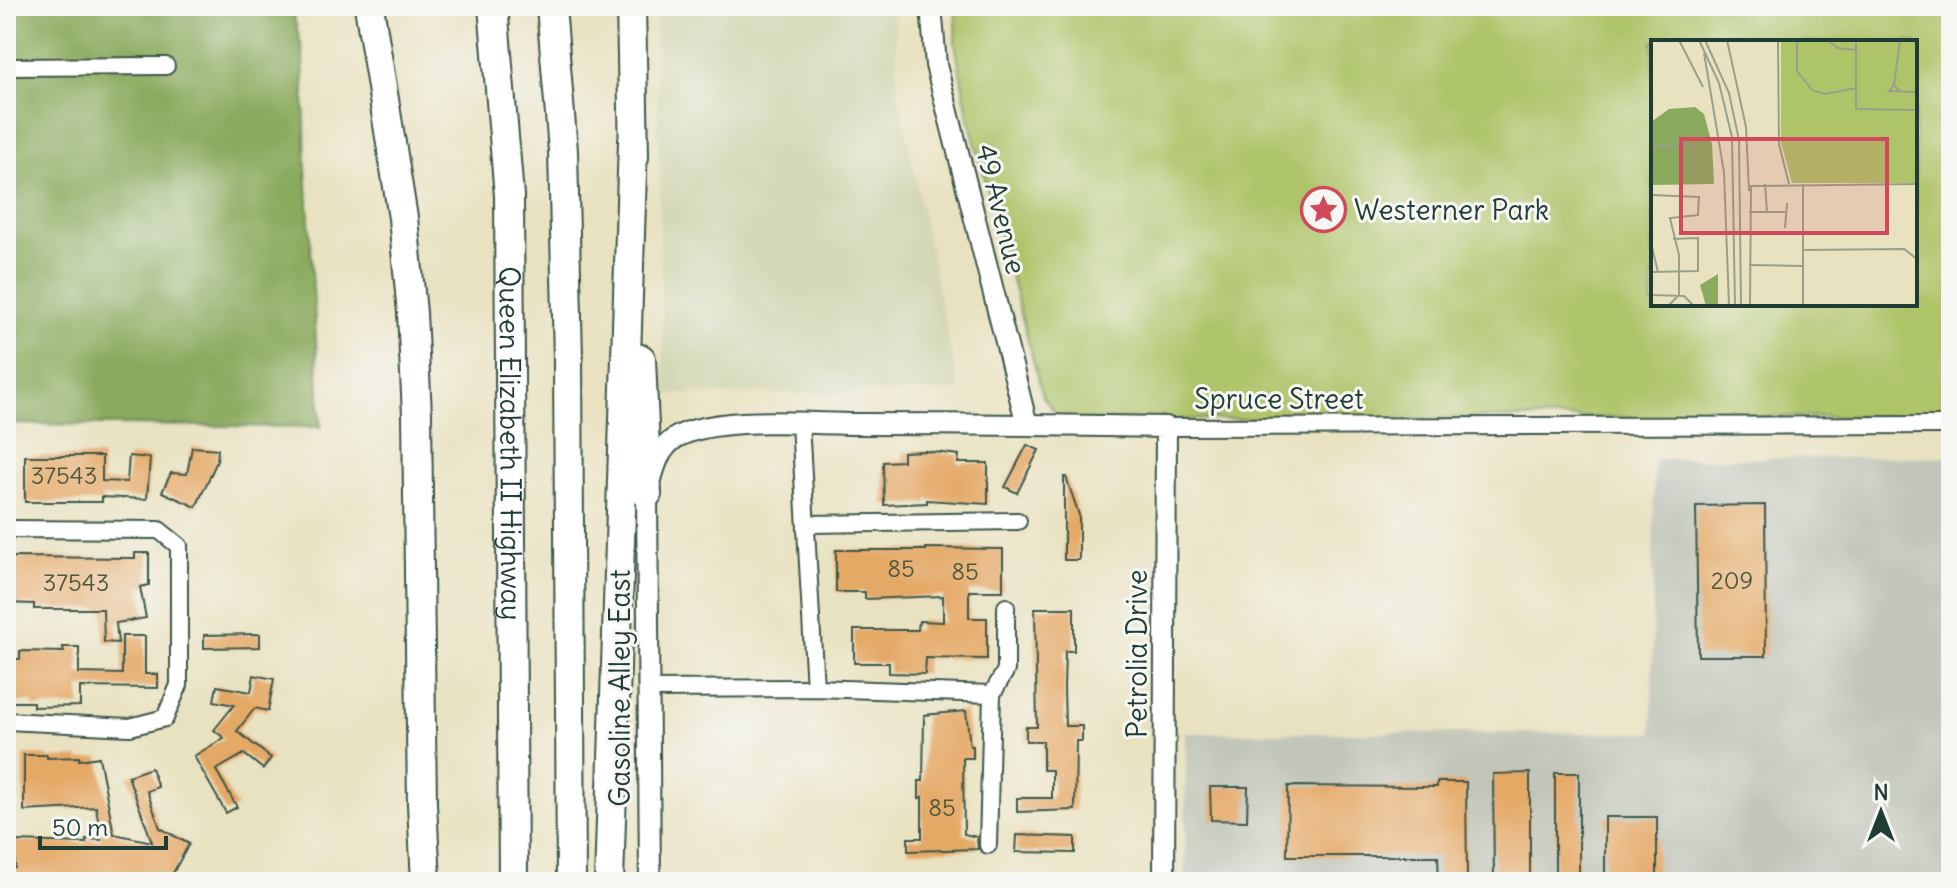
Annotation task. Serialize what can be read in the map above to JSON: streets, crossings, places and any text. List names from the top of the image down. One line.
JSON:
{"streets":{"highway":["Queen Elizabeth II Highway"],"street":["49 Avenue","Spruce Street","Petrolia Drive","Gasoline Alley East"]},"crossings":[["49 Avenue","Spruce Street"],["Spruce Street","Petrolia Drive"],["Spruce Street","Gasoline Alley East"]],"places":{"place":["Westerner Park"]},"house_numbers":["37543","85","85","209","37543","85"],"scale_bar":"50 m","north":"top"}
